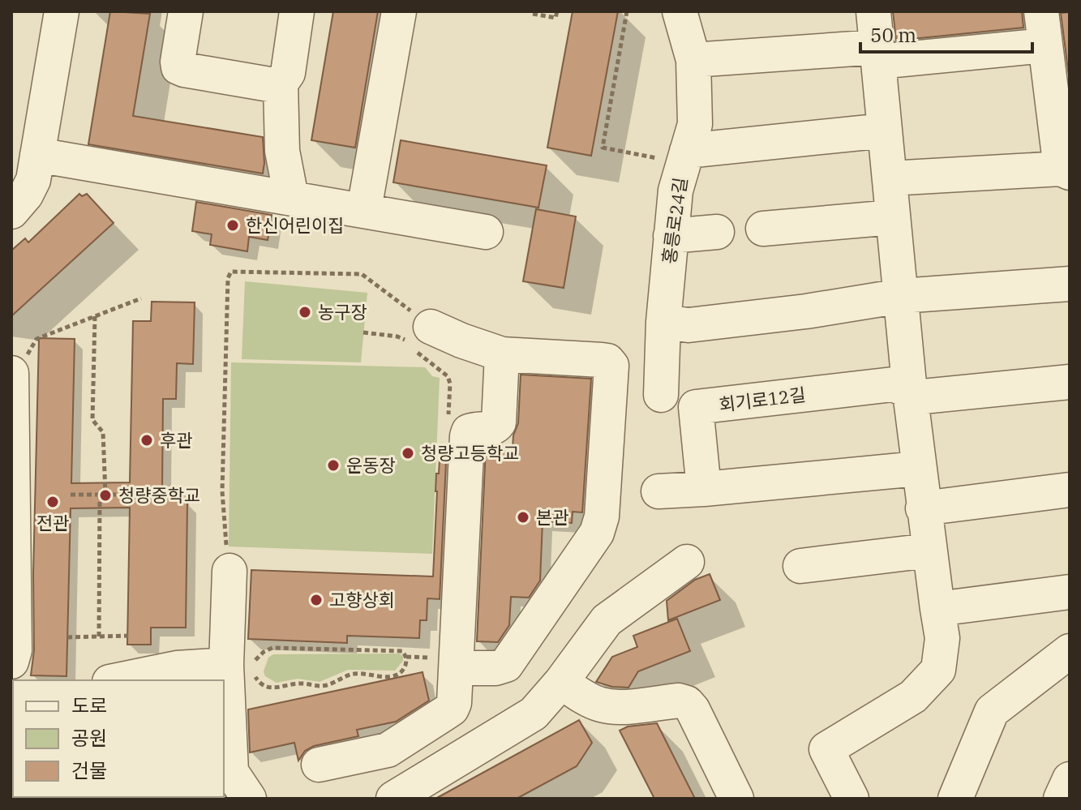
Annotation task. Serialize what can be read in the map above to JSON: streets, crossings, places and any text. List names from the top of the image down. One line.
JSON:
{"streets":{"street":["홍릉로24길","회기로12길"]},"places":["한신어린이집","농구장","후관","청량고등학교","운동장","청량중학교","전관","본관","고향상회"],"legend":["도로","공원","건물"],"scale_bar":"50 m"}
